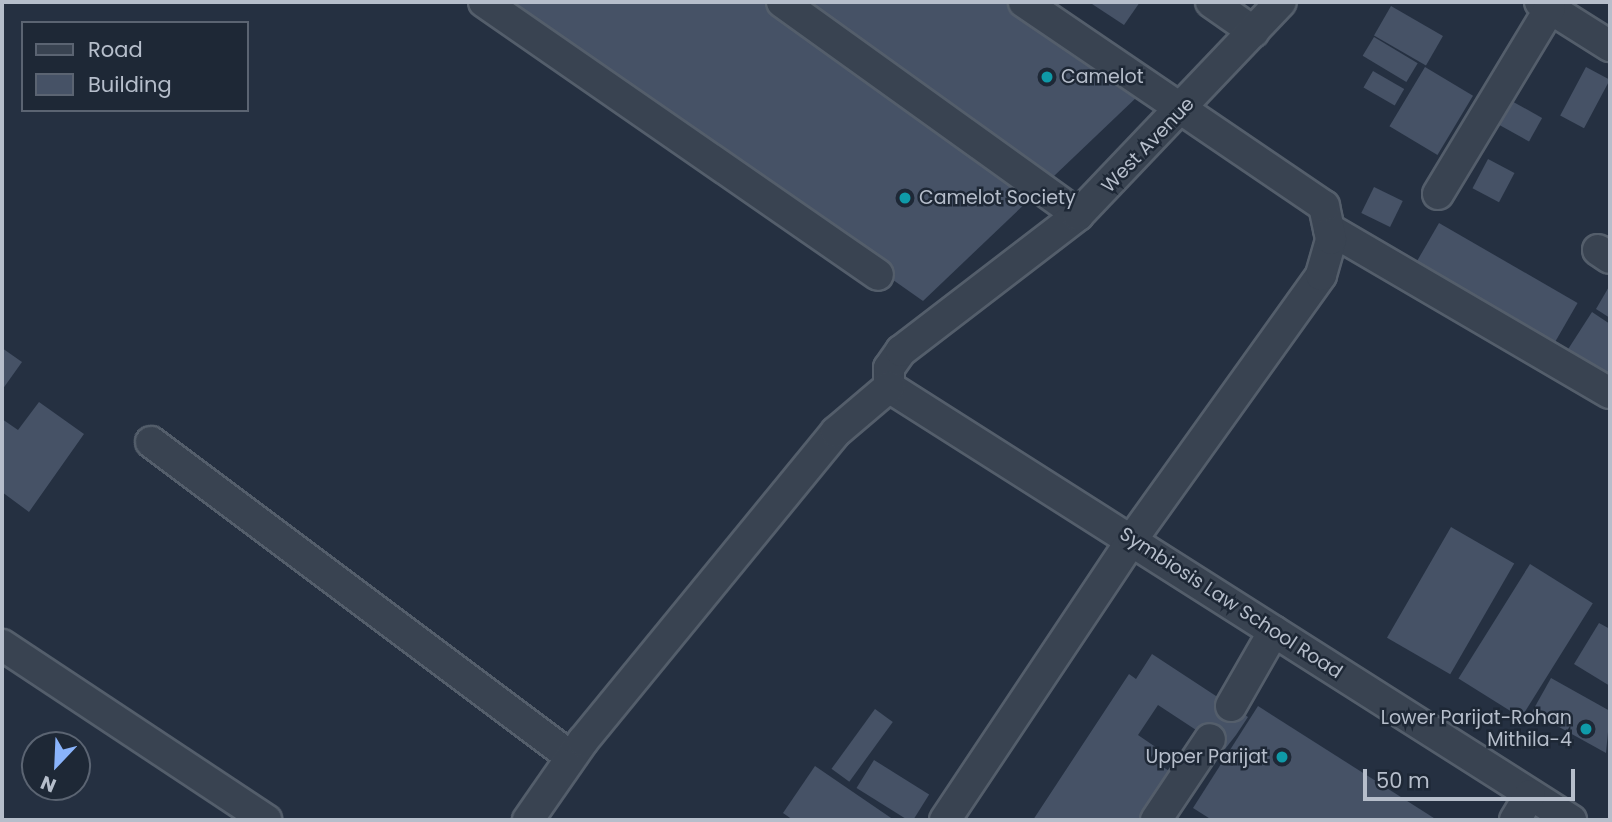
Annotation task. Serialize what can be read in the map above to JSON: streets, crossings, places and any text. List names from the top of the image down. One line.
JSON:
{"streets":{"street":["West Avenue","Symbiosis Law School Road"]},"crossings":[["West Avenue","Symbiosis Law School Road"]],"places":["Camelot","Camelot Society","Lower Parijat-Rohan Mithila-4","Upper Parijat"],"legend":["Road","Building"],"scale_bar":"50 m","north":"bottom left"}
